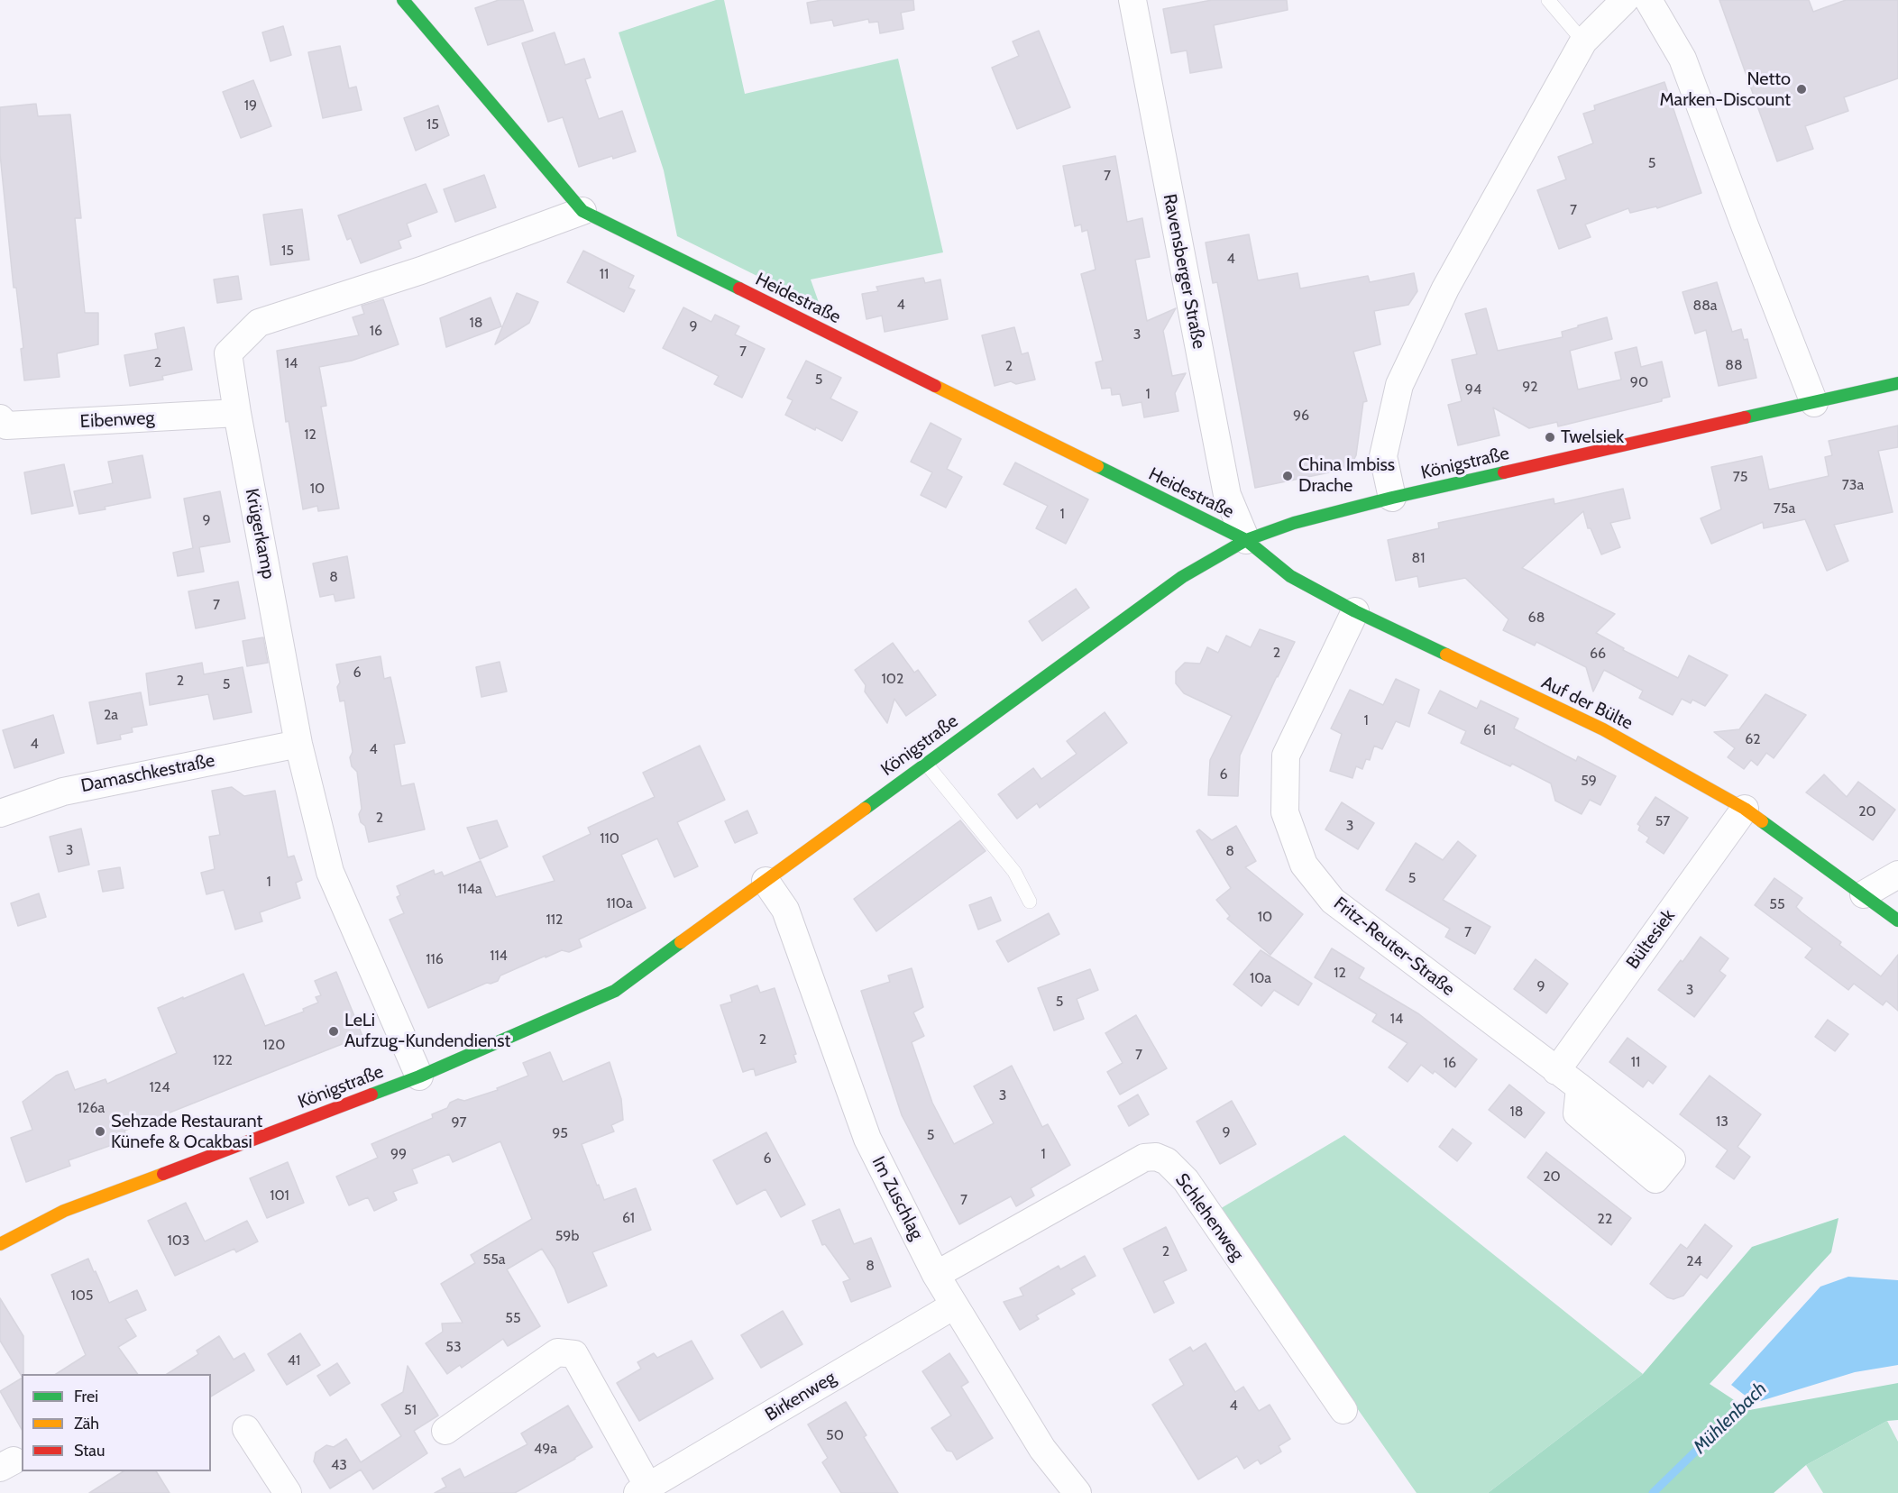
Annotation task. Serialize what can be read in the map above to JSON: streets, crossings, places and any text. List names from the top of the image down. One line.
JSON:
{"streets":{"main road":["Heidestraße","Königstraße","Auf der Bülte"],"street":["Ravensberger Straße","Eibenweg","Krügerkamp","Damaschkestraße","Bültesiek","Fritz-Reuter-Straße","Im Zuschlag","Schlehenweg","Birkenweg"]},"crossings":[["Ravensberger Straße","Heidestraße"],["Ravensberger Straße","Königstraße"],["Ravensberger Straße","Auf der Bülte"],["Heidestraße","Königstraße"],["Heidestraße","Krügerkamp"],["Heidestraße","Auf der Bülte"],["Eibenweg","Krügerkamp"],["Königstraße","Krügerkamp"],["Königstraße","Auf der Bülte"],["Königstraße","Im Zuschlag"],["Krügerkamp","Damaschkestraße"],["Auf der Bülte","Bültesiek"],["Auf der Bülte","Fritz-Reuter-Straße"],["Bültesiek","Fritz-Reuter-Straße"],["Im Zuschlag","Schlehenweg"],["Im Zuschlag","Birkenweg"]],"water":["Mühlenbach"],"places":["Netto Marken-Discount","Twelsiek","China Imbiss Drache","LeLi Aufzug-Kundendienst","Sehzade Restaurant Künefe & Ocakbasi"],"house_numbers":["19","15","5","7","7","15","4","11","4","88a","18","9","16","3","7","2","14","88","2","5","90","92","94","1","96","12","75","73a","10","75a","1","9","81","8","7","68","2","66","6","102","2","5","2a","1","61","62","4","4","6","59","20","2","57","3","110","3","8","5","1","114a","110a","55","10","112","7","114","116","12","10a","9","3","5","14","2","120","7","122","11","16","124","3","126a","18","13","97","9","95","5","99","1","6","20","101","7","61","22","59b","103","2","55a","24","8","105","55","53","41","4","51","50","49a","43"],"legend":["Frei","Zäh","Stau"]}
